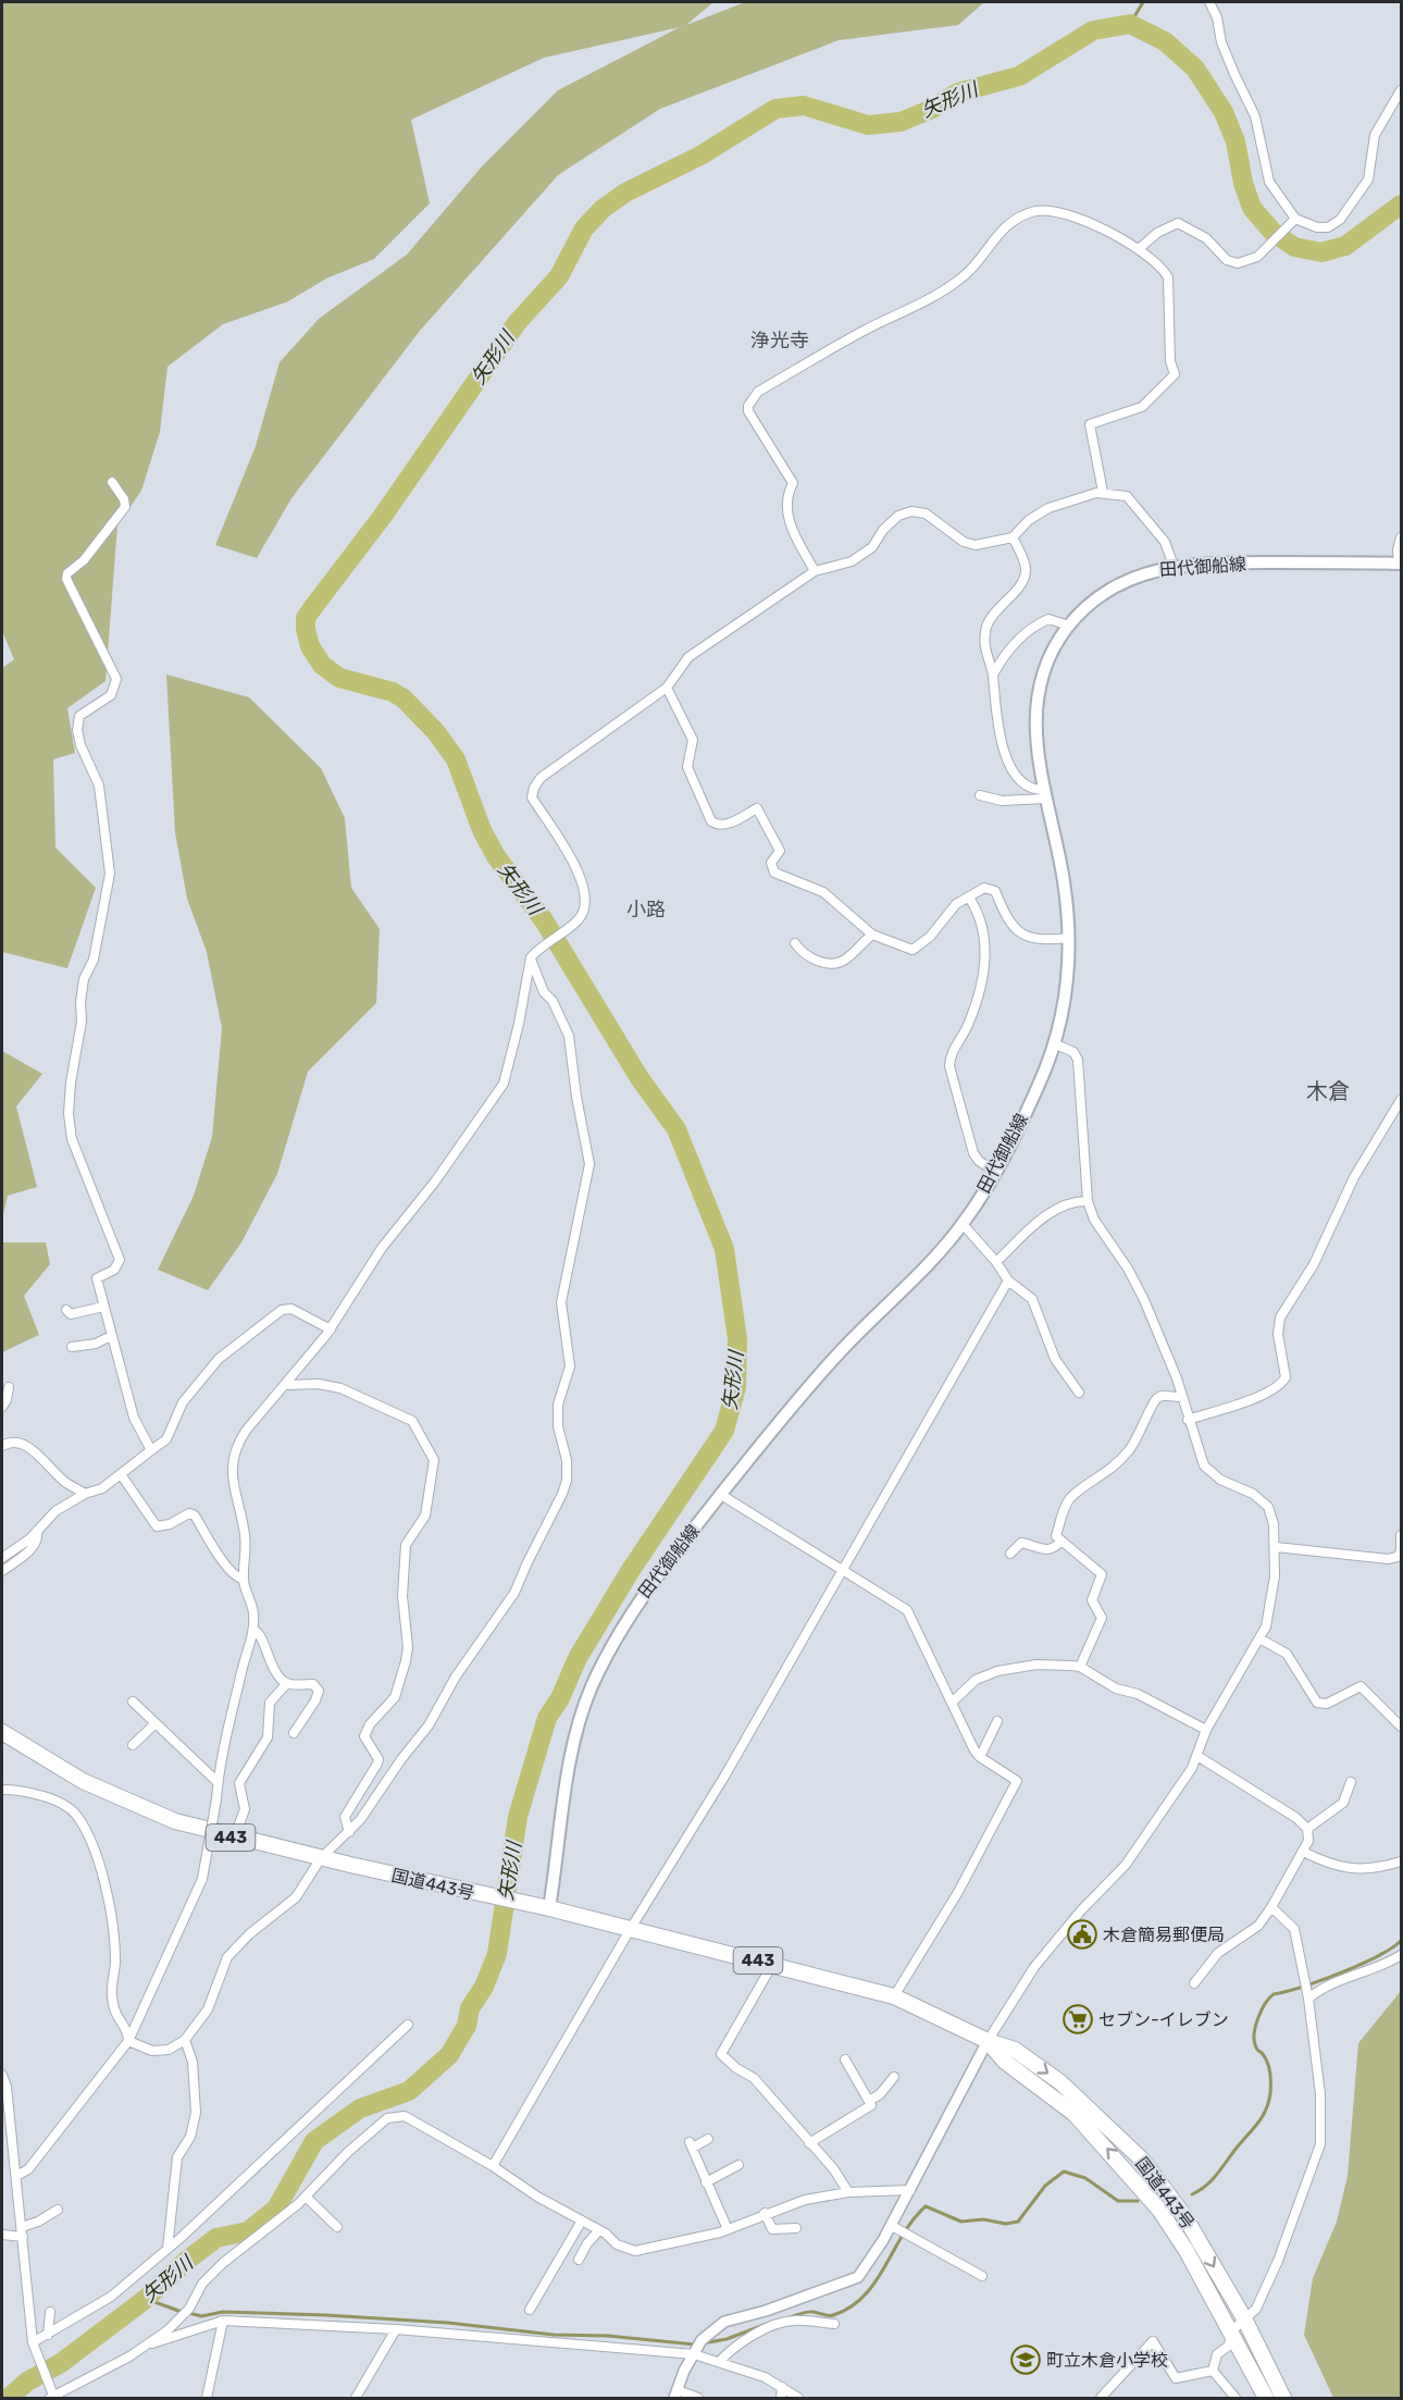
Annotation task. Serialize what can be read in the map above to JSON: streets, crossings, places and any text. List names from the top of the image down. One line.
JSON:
{"streets":{"highway":["443","国道443号"],"main road":["田代御船線"]},"crossings":[["田代御船線","国道443号"]],"districts":["浄光寺","小路","木倉"],"water":["矢形川"],"places":{"public building":["木倉簡易郵便局"],"supermarket":["セブン-イレブン"],"school or university":["町立木倉小学校"]}}
